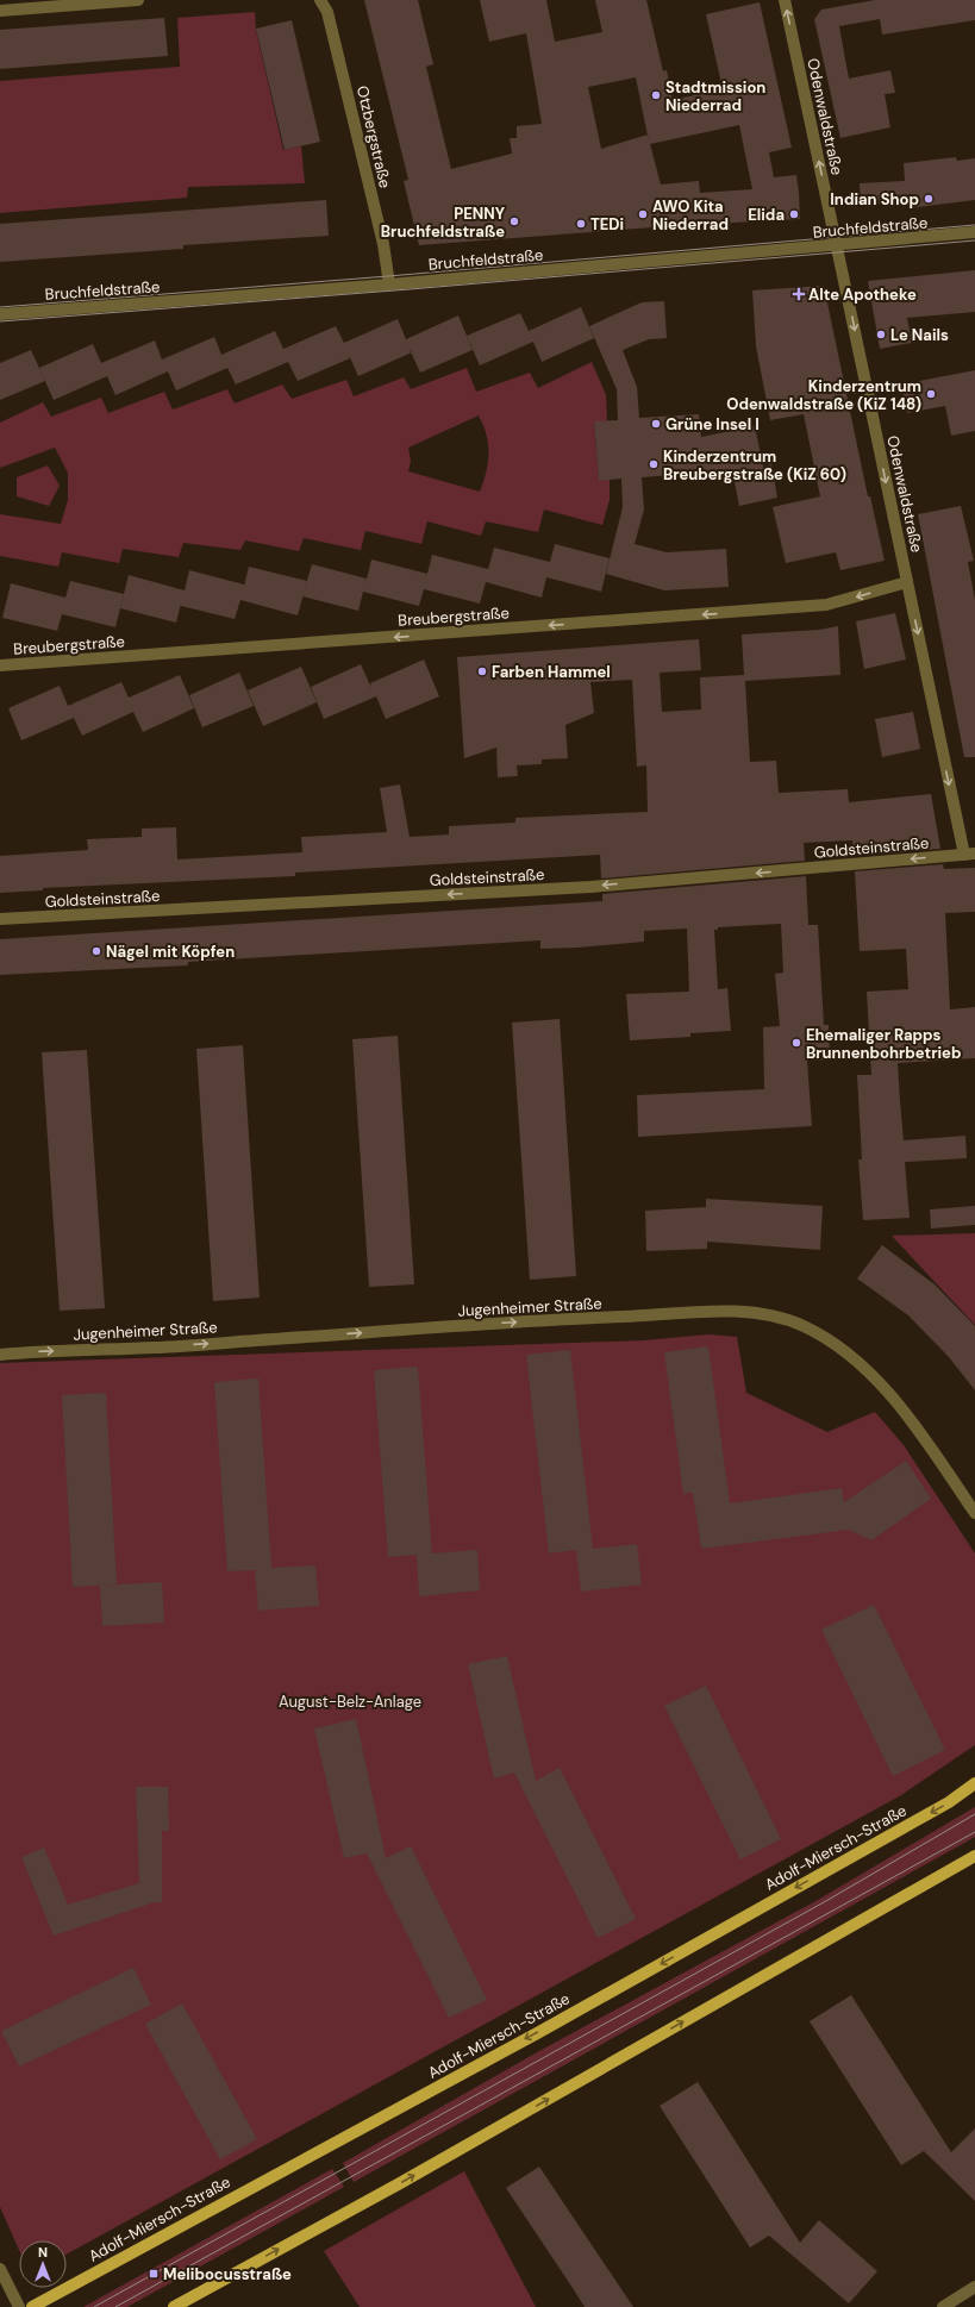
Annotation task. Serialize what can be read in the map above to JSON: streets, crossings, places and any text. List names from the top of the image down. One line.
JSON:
{"streets":{"main road":["Adolf-Miersch-Straße"],"street":["Odenwaldstraße","Otzbergstraße","Bruchfeldstraße","Breubergstraße","Goldsteinstraße","Jugenheimer Straße"]},"crossings":[["Odenwaldstraße","Bruchfeldstraße"],["Odenwaldstraße","Breubergstraße"],["Odenwaldstraße","Goldsteinstraße"],["Otzbergstraße","Bruchfeldstraße"]],"one_way":["Breubergstraße","Goldsteinstraße","Jugenheimer Straße"],"parks":["August-Belz-Anlage"],"places":{"other":["Stadtmission Niederrad","Indian Shop","AWO Kita Niederrad","Elida","PENNY Bruchfeldstraße","TEDi","Le Nails","Kinderzentrum Odenwaldstraße (KiZ 148)","Grüne Insel I","Kinderzentrum Breubergstraße (KiZ 60)","Farben Hammel","Nägel mit Köpfen","Ehemaliger Rapps Brunnenbohrbetrieb"],"health":["Alte Apotheke"],"transit":["Melibocusstraße"]},"north":"top"}
